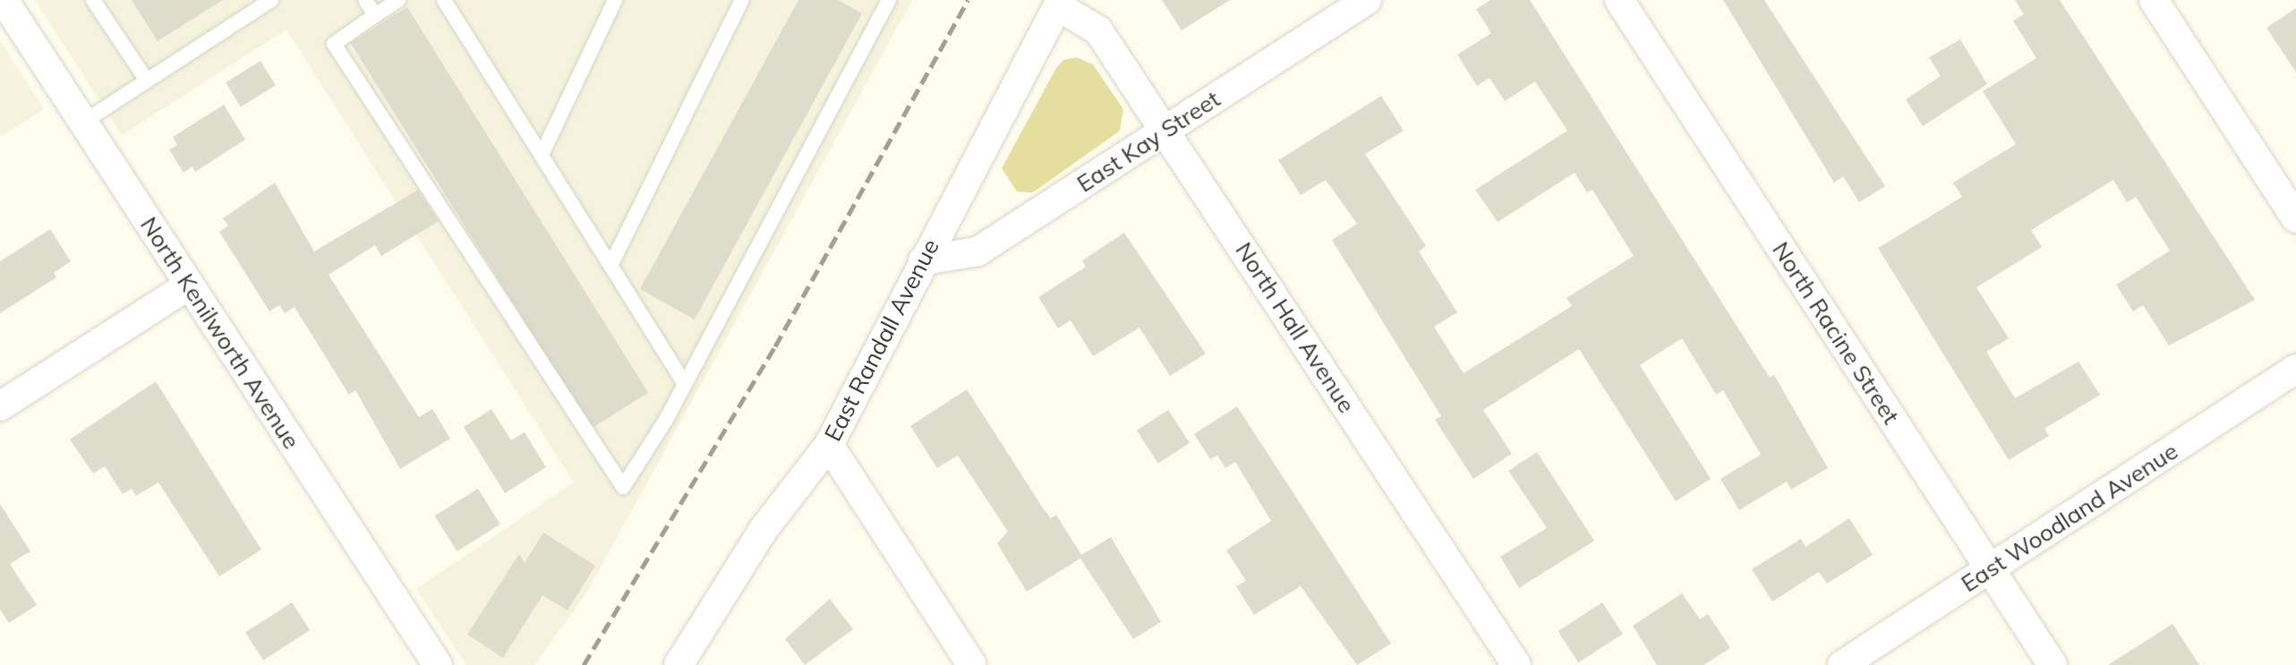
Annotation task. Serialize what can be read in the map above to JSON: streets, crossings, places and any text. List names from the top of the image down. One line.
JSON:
{"streets":{"street":["East Kay Street","North Hall Avenue","North Kenilworth Avenue","North Racine Street","East Randall Avenue","East Woodland Avenue"]},"crossings":[["East Kay Street","North Hall Avenue"],["East Kay Street","East Randall Avenue"],["North Hall Avenue","East Randall Avenue"],["North Racine Street","East Woodland Avenue"]]}
